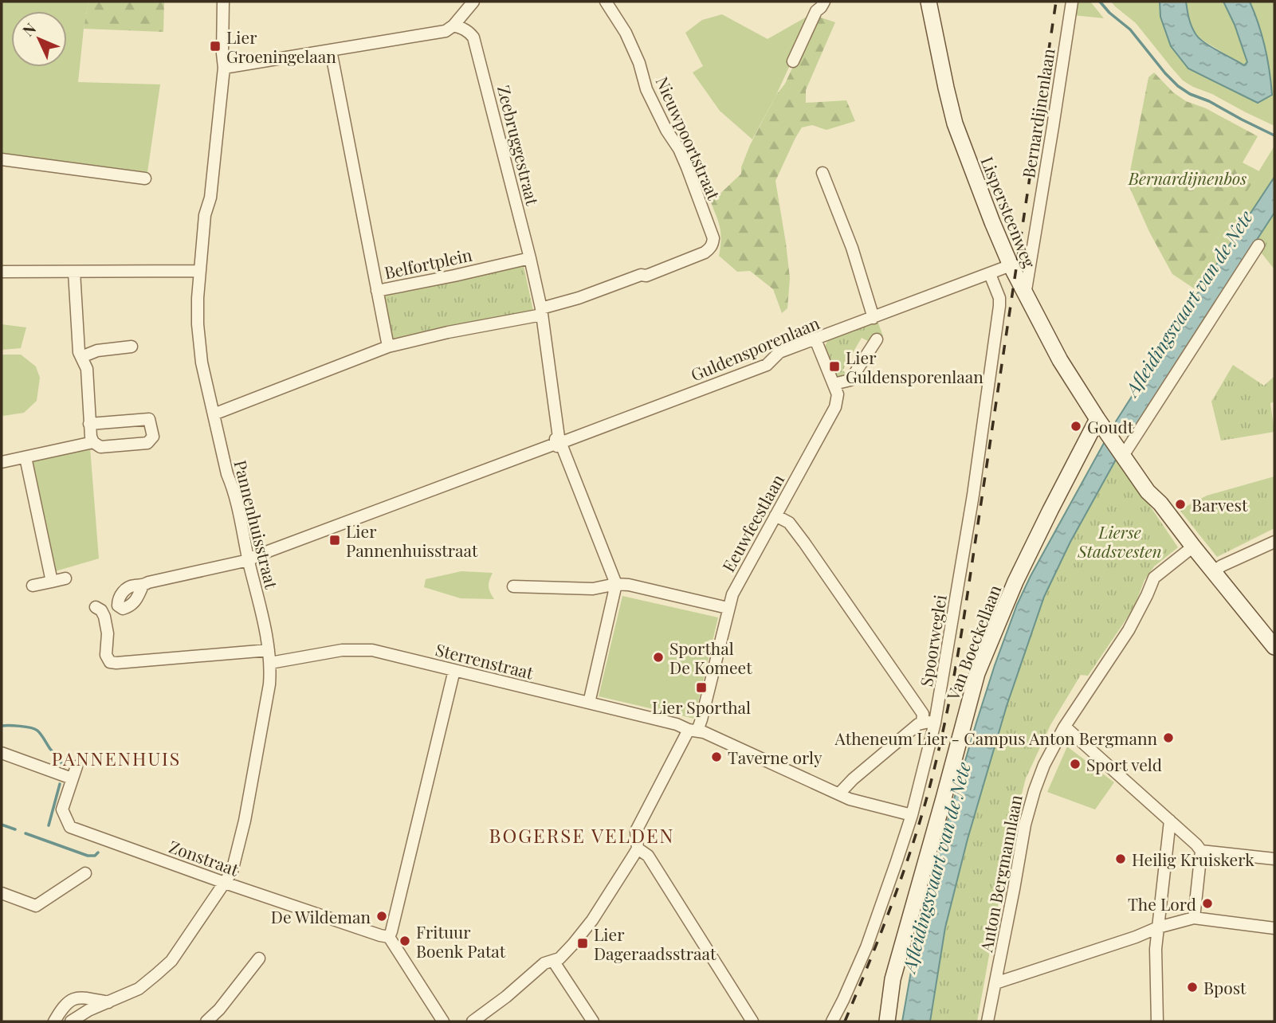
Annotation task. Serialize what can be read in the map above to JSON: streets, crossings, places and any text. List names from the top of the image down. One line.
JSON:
{"streets":{"street":["Bernardijnenlaan","Nieuwpoortstraat","Zeebruggestraat","Lispersteenweg","Belfortplein","Guldensporenlaan","Eeuwfeestlaan","Pannenhuisstraat","Spoorweglei","Van Boeckellaan","Sterrenstraat","Zonstraat","Anton Bergmannlaan"]},"crossings":[["Bernardijnenlaan","Lispersteenweg"],["Nieuwpoortstraat","Zeebruggestraat"],["Zeebruggestraat","Belfortplein"],["Zeebruggestraat","Guldensporenlaan"],["Lispersteenweg","Van Boeckellaan"],["Lispersteenweg","Anton Bergmannlaan"],["Guldensporenlaan","Eeuwfeestlaan"],["Guldensporenlaan","Pannenhuisstraat"],["Guldensporenlaan","Spoorweglei"],["Eeuwfeestlaan","Sterrenstraat"],["Pannenhuisstraat","Sterrenstraat"],["Pannenhuisstraat","Zonstraat"],["Spoorweglei","Sterrenstraat"]],"districts":["PANNENHUIS","BOGERSE VELDEN"],"water":["Afleidingsvaart van de Nete"],"parks":["Bernardijnenbos","Lierse Stadsvesten"],"places":{"transit":["Lier Groeningelaan","Lier Guldensporenlaan","Lier Pannenhuisstraat","Lier Sporthal","Lier Dageraadsstraat"],"other":["Goudt","Barvest","Sporthal De Komeet","Atheneum Lier - Campus Anton Bergmann","Taverne orly","Sport veld","Heilig Kruiskerk","The Lord","De Wildeman","Frituur Boenk Patat","Bpost"]},"north":"top left"}
